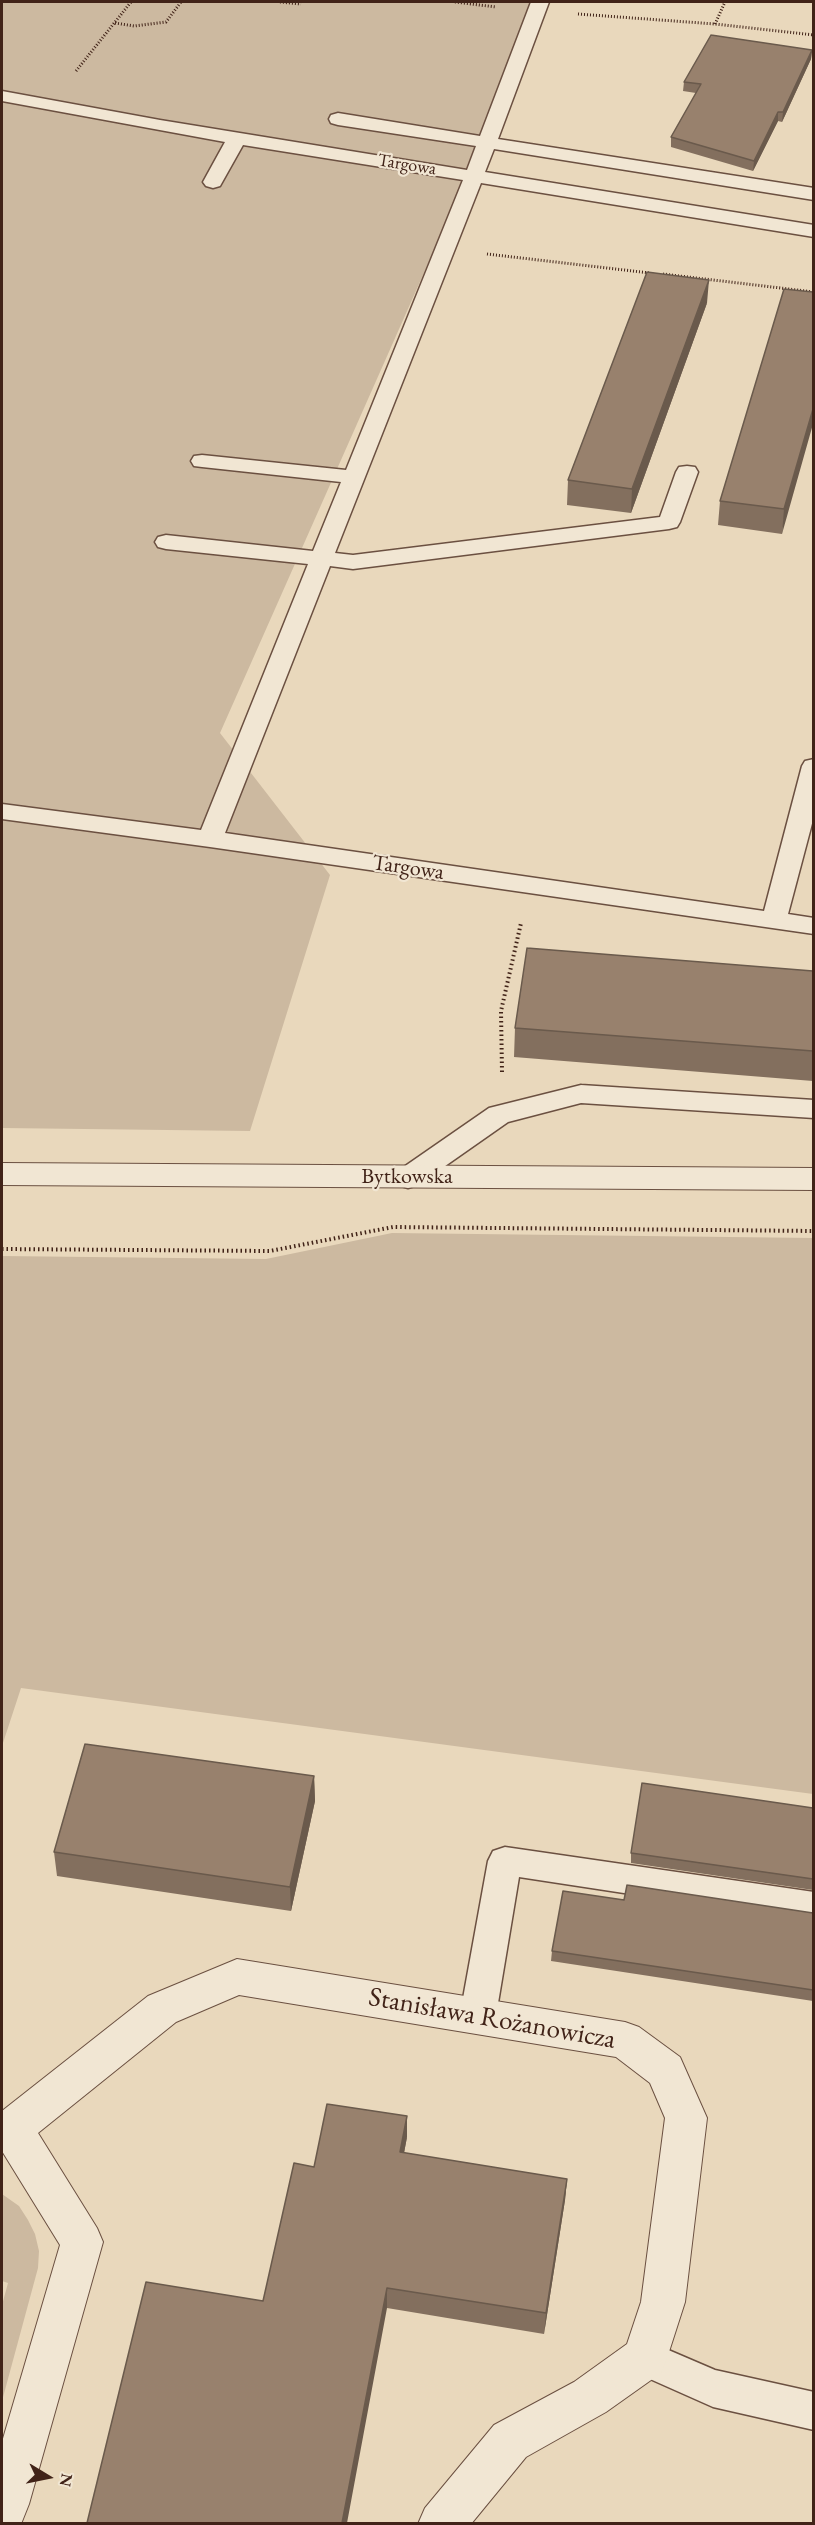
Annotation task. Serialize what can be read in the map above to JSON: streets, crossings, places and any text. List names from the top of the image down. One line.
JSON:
{"streets":{"street":["Bytkowska","Stanisława Rożanowicza"],"lane":["Targowa"]},"north":"right"}
